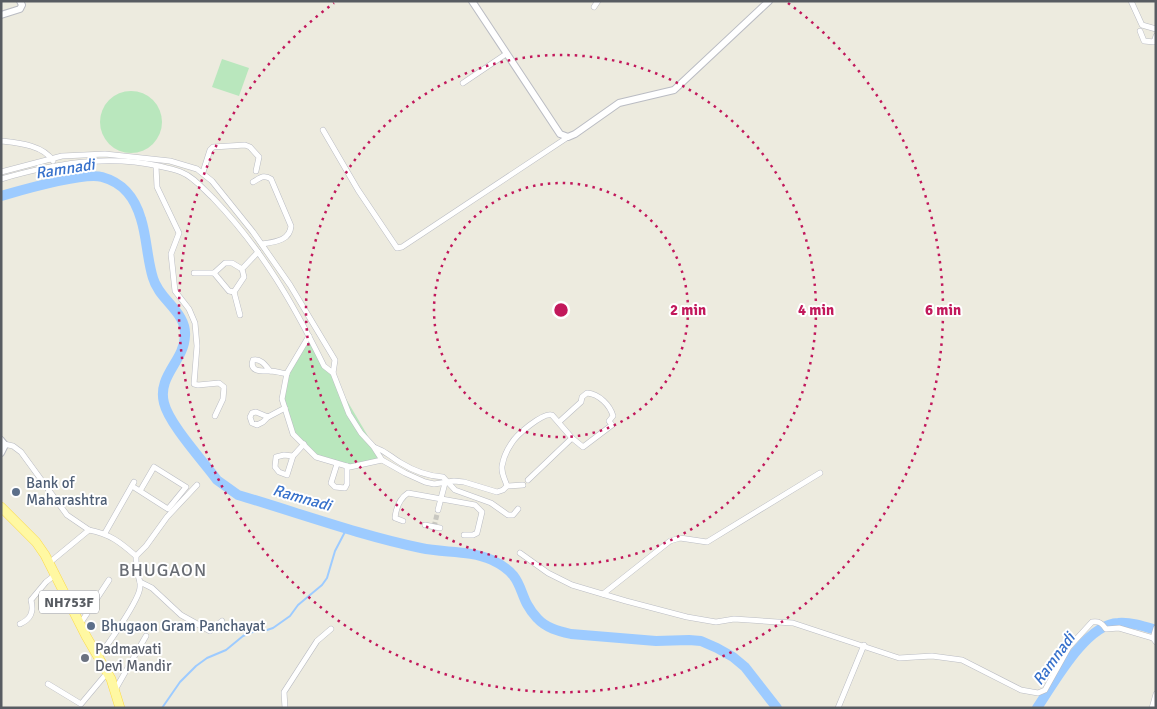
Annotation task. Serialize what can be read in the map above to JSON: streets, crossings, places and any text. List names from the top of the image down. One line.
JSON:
{"streets":{"main road":["NH753F"]},"districts":["BHUGAON"],"water":["Ramnadi"],"places":["Bank of Maharashtra","Bhugaon Gram Panchayat","Padmavati Devi Mandir"],"rings":["2 min","4 min","6 min"]}
